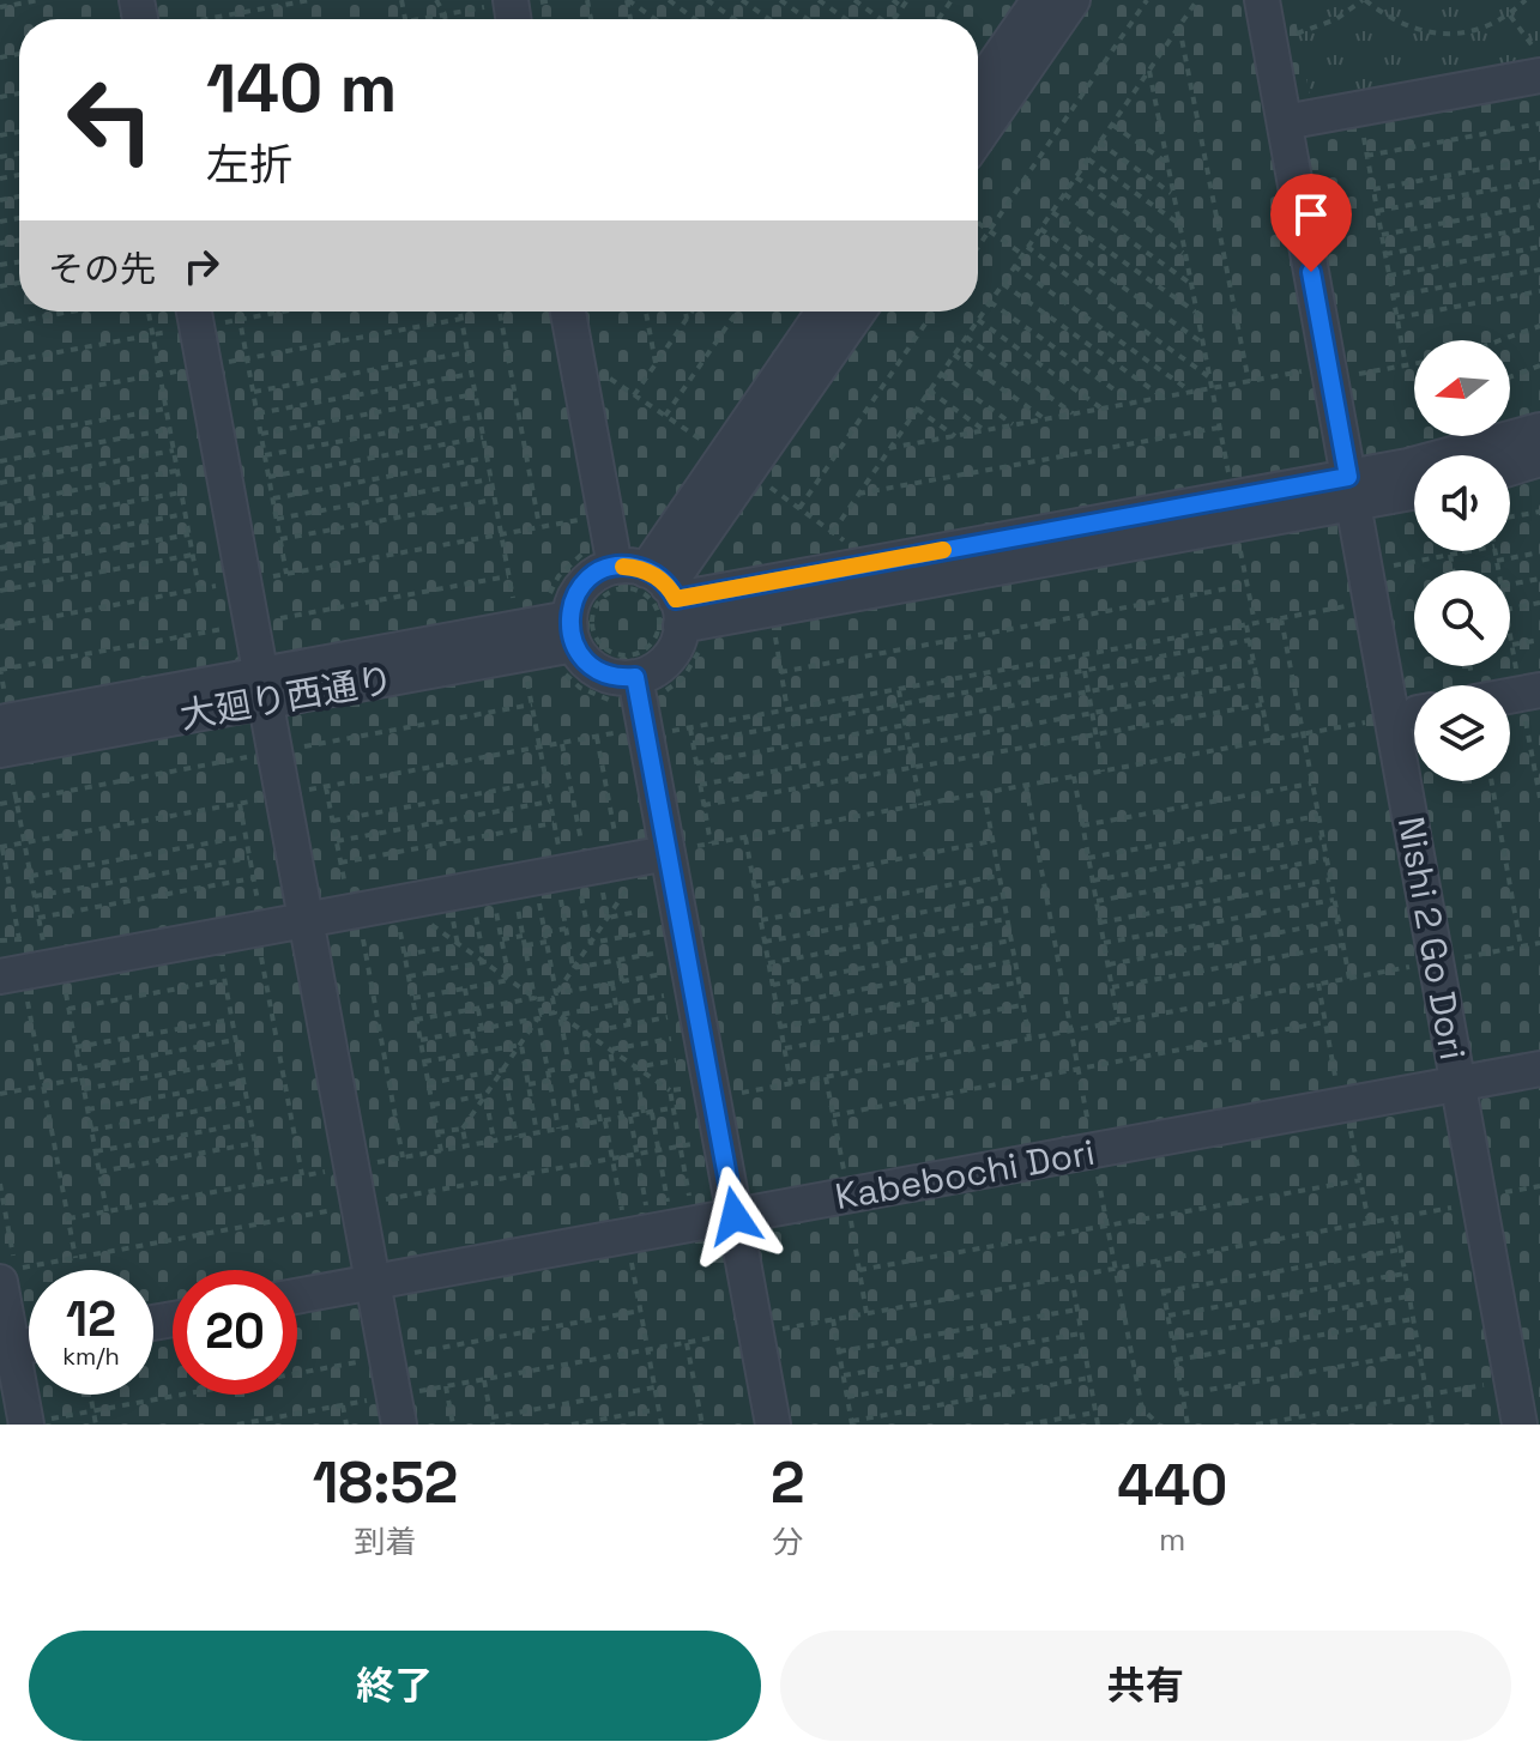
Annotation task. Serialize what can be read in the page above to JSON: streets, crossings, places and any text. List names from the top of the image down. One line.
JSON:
{"streets":{"lane":["大廻り西通り","Nishi 2 Go Dori","Kabebochi Dori"]},"crossings":[["Nishi 2 Go Dori","Kabebochi Dori"]],"north":"left","page":{"turn":["140 m","左折"],"then":"その先","speed":"12 km/h","limit":"20","eta":["18:52","到着","2","分","440","m"],"buttons":["終了","共有"]}}
